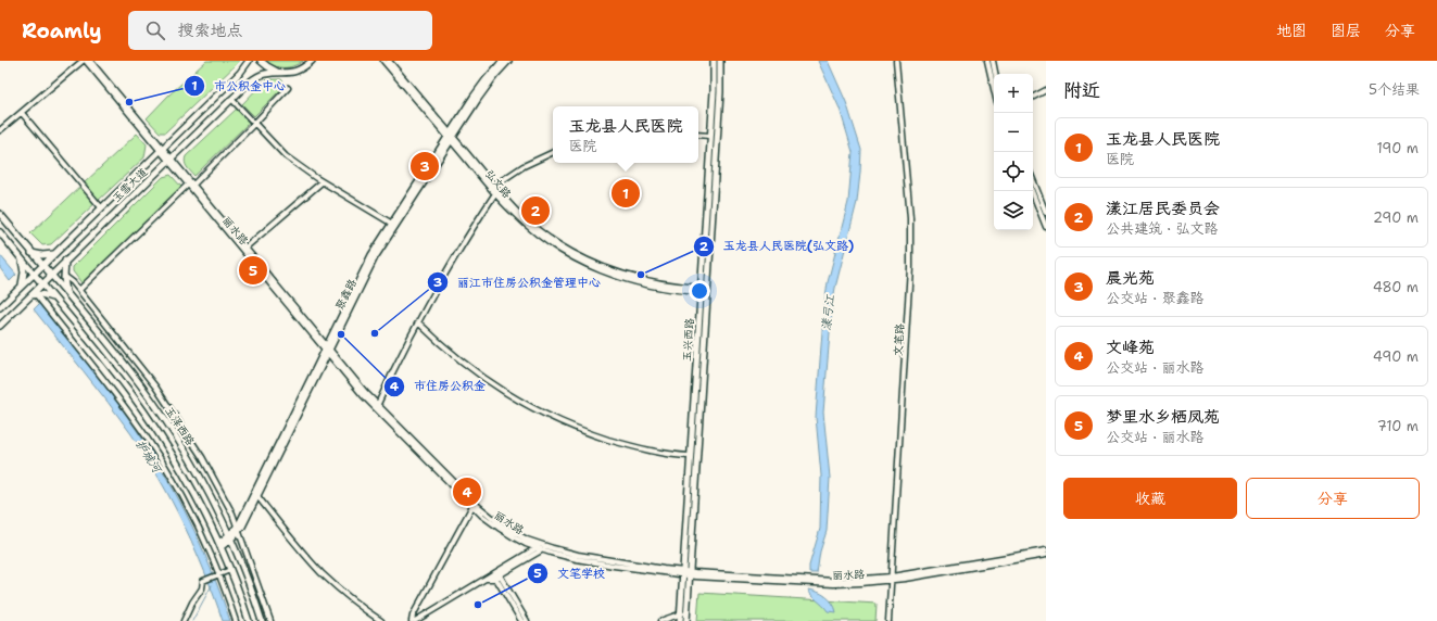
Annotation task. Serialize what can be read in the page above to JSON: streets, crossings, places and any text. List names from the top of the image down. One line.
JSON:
{"streets":{"main road":["玉雪大道","聚鑫路","玉兴西路","玉泽西路"],"street":["弘文路","丽水路","文笔路"]},"crossings":[["弘文路","聚鑫路"],["弘文路","玉兴西路"],["玉雪大道","丽水路"],["玉雪大道","玉泽西路"],["丽水路","聚鑫路"],["丽水路","玉兴西路"],["丽水路","文笔路"],["聚鑫路","玉泽西路"]],"water":["漾弓江","护城河"],"places":["市公积金中心","玉龙县人民医院(弘文路)","丽江市住房公积金管理中心","市住房公积金","文笔学校"],"page":{"header":"Roamly","search":"搜索地点","nav":["地图","图层","分享"],"heading":["附近","5个结果"],"map_buttons":["+","−"],"popup":["玉龙县人民医院","医院"],"list":[{"mark":"1","name":"玉龙县人民医院","note":"医院","value":"190 m"},{"mark":"2","name":"漾江居民委员会","note":"公共建筑 · 弘文路","value":"290 m"},{"mark":"3","name":"晨光苑","note":"公交站 · 聚鑫路","value":"480 m"},{"mark":"4","name":"文峰苑","note":"公交站 · 丽水路","value":"490 m"},{"mark":"5","name":"梦里水乡栖凤苑","note":"公交站 · 丽水路","value":"710 m"}],"pins":["3","1","2","5","4"],"buttons":["收藏","分享"]}}
